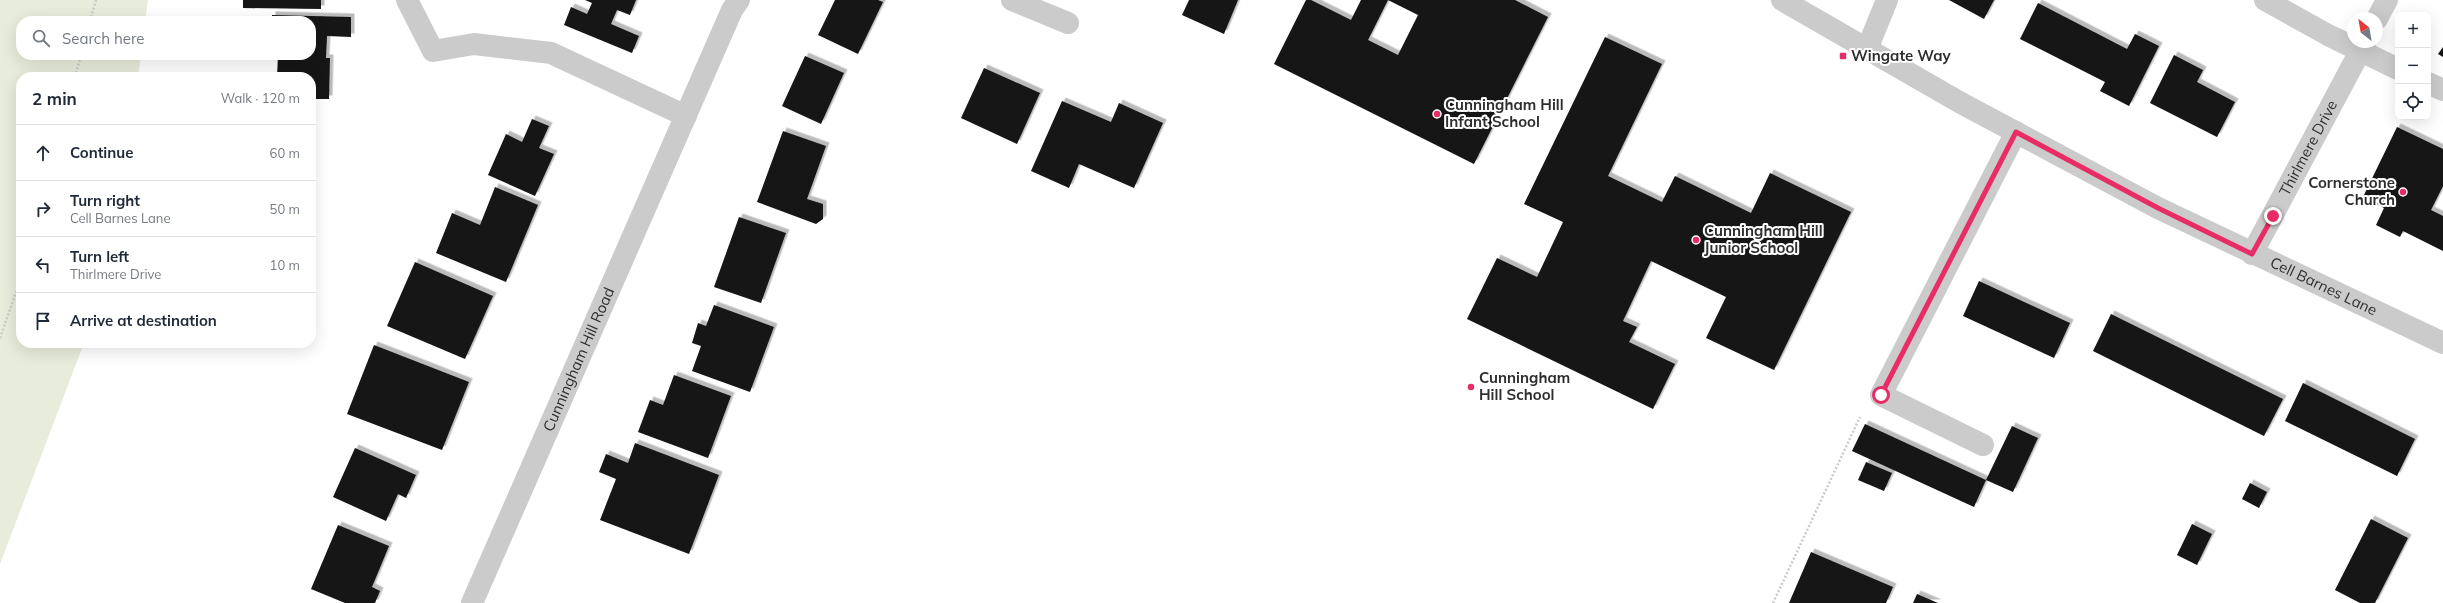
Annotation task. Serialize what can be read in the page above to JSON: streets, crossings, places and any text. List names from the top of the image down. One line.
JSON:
{"streets":{"street":["Thirlmere Drive","Cell Barnes Lane","Cunningham Hill Road"]},"crossings":[["Thirlmere Drive","Cell Barnes Lane"]],"places":{"transit":["Wingate Way"],"other":["Cunningham Hill Infant School","Cornerstone Church","Cunningham Hill Junior School","Cunningham Hill School"]},"north":"top left","page":{"map_buttons":["+","−"],"search":"Search here","heading":["2 min","Walk · 120 m"],"list":[["Continue","60 m"],["Turn right","Cell Barnes Lane","50 m"],["Turn left","Thirlmere Drive","10 m"],"Arrive at destination"]}}
